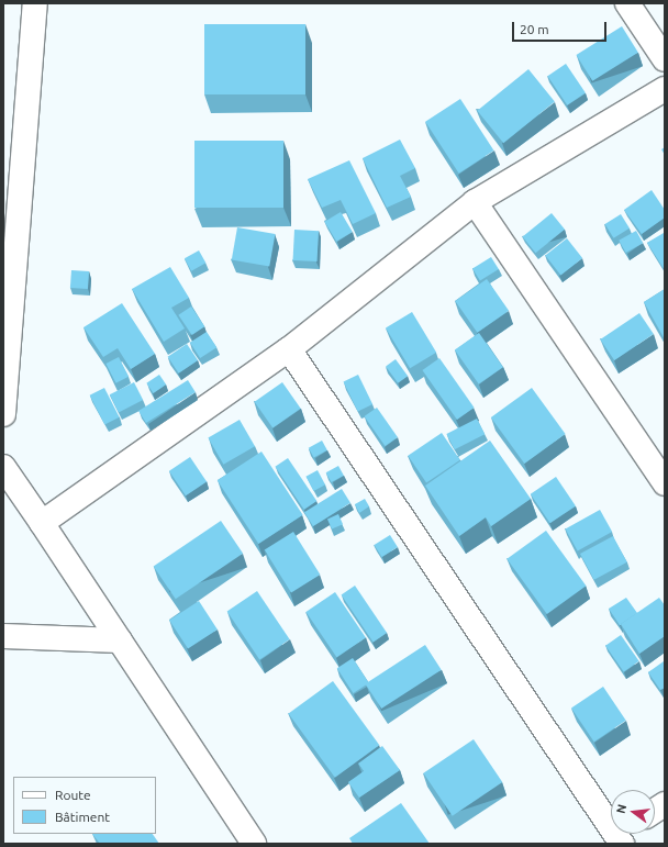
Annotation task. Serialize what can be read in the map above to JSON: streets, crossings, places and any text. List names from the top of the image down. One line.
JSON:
{"legend":["Route","Bâtiment"],"scale_bar":"20 m","north":"left"}
